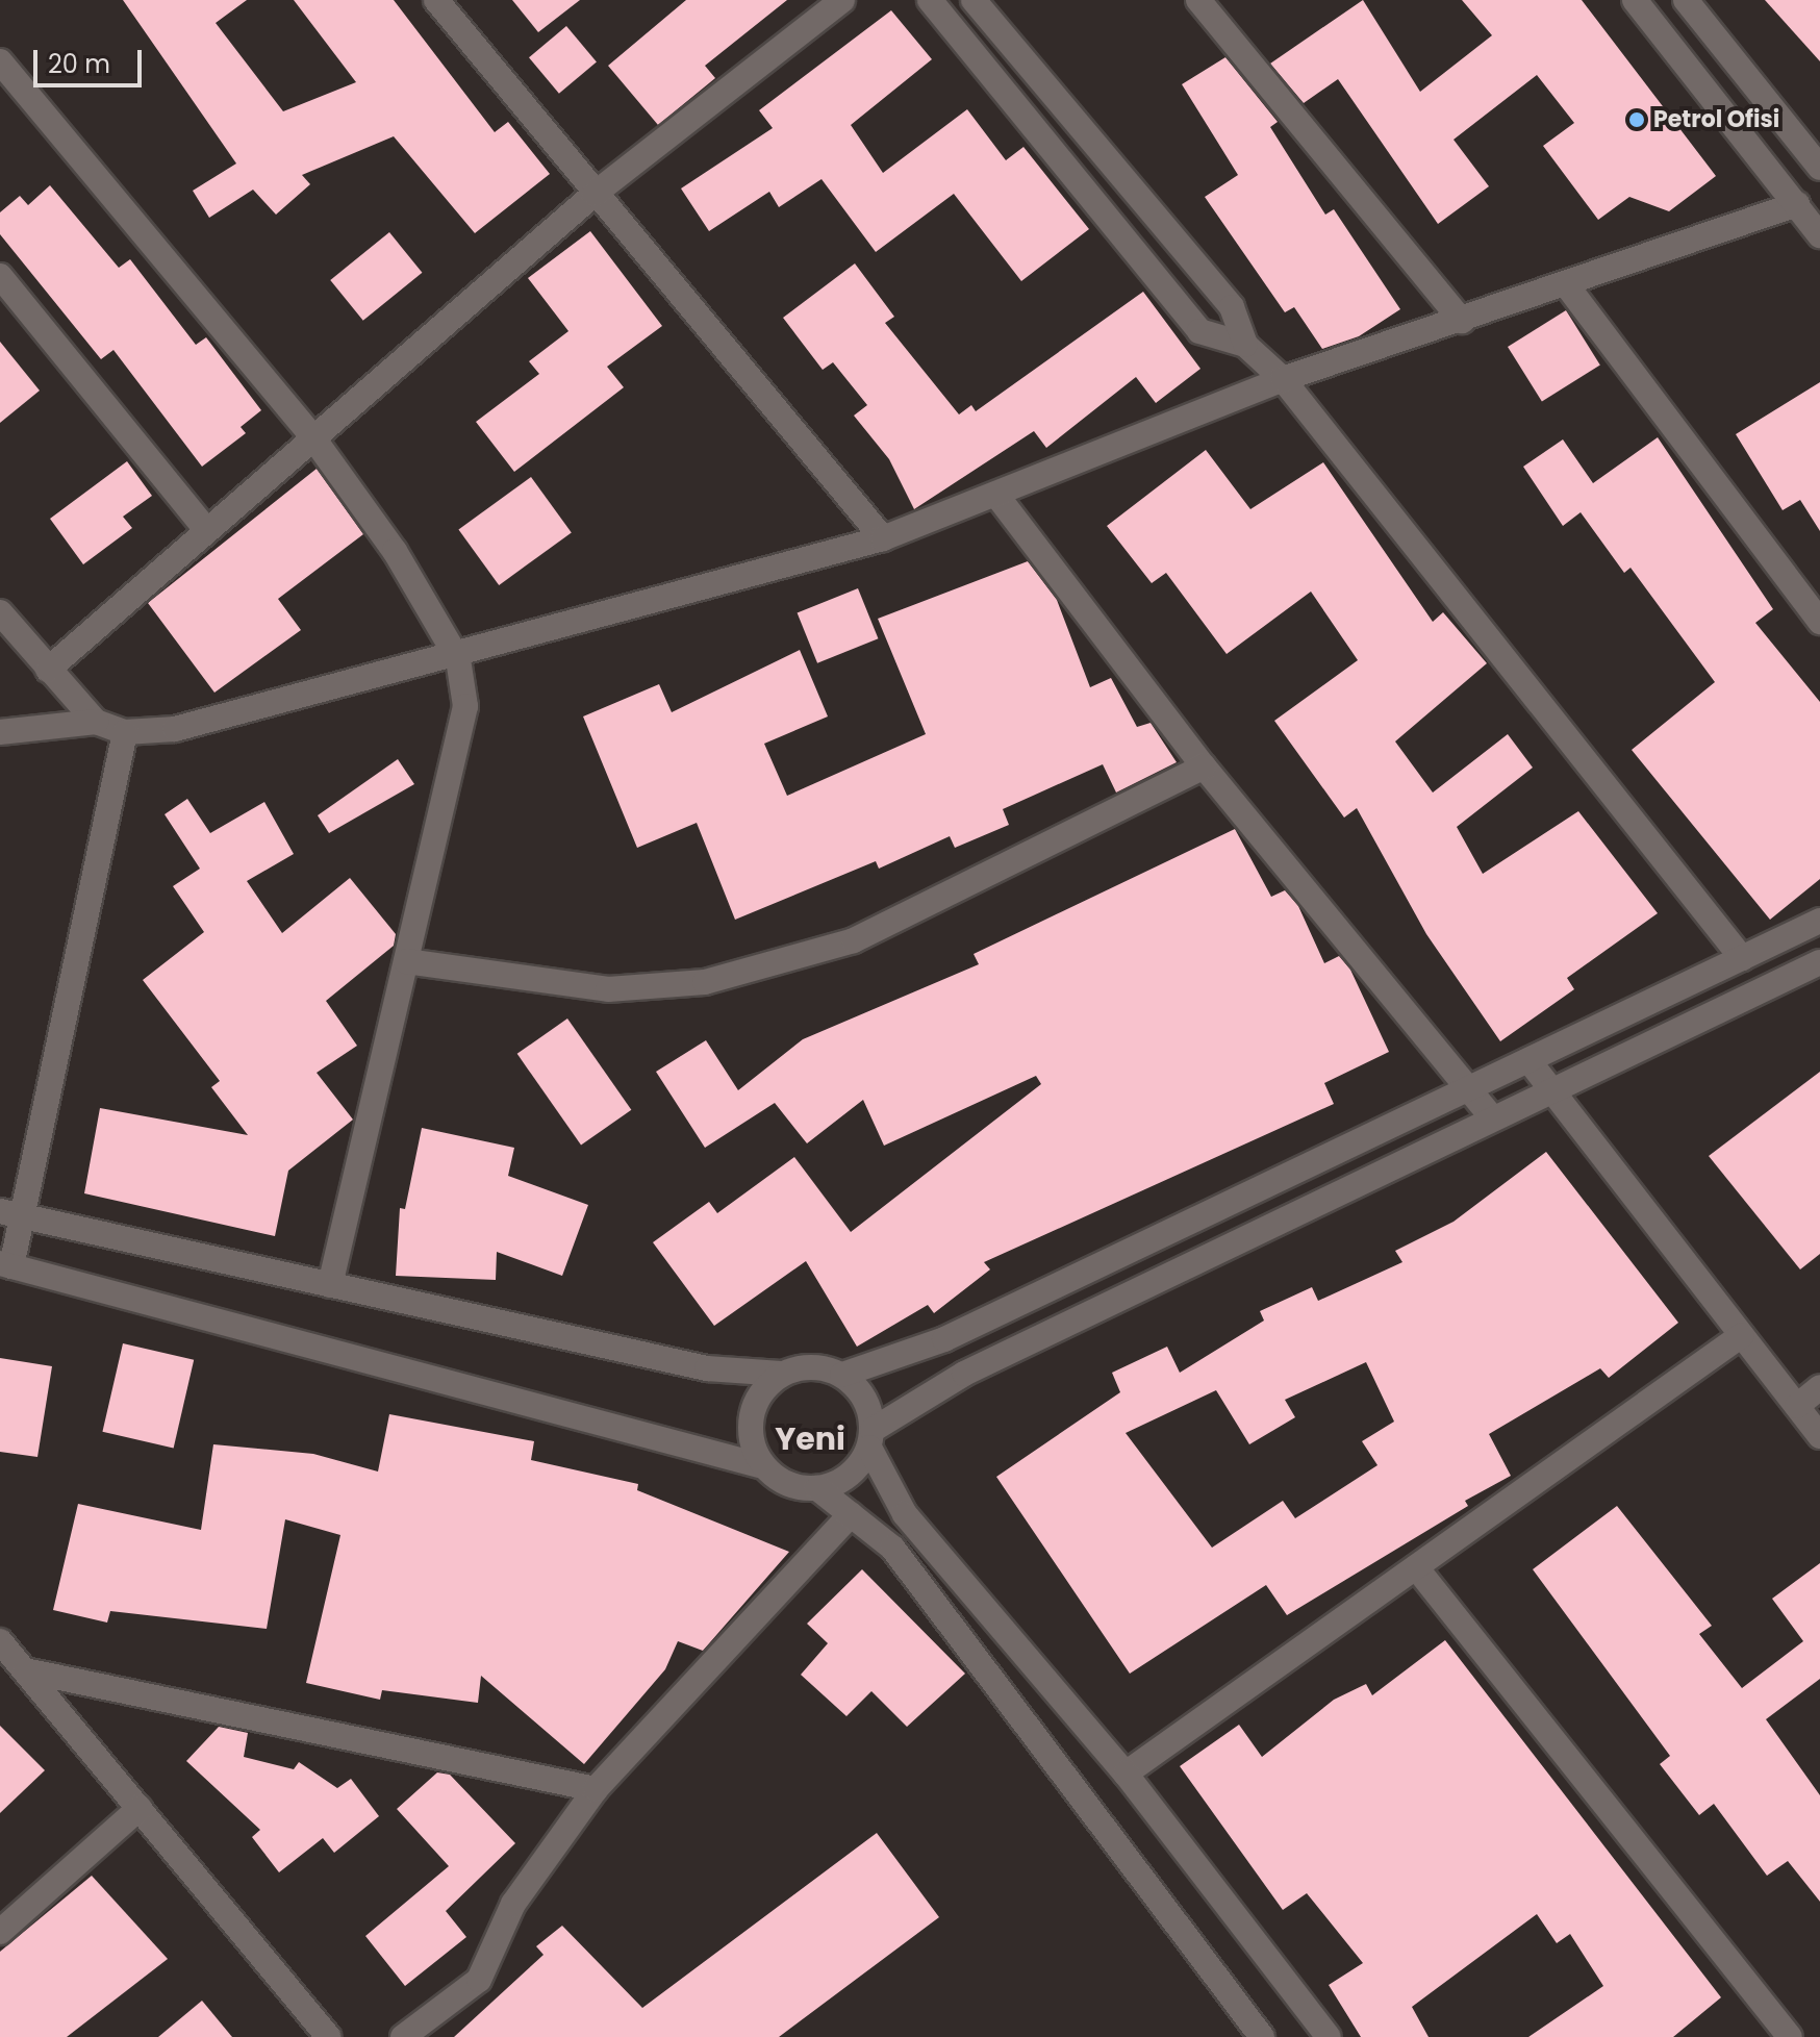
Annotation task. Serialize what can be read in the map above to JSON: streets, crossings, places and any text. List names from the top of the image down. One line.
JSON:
{"districts":["Yeni"],"places":["Petrol Ofisi"],"scale_bar":"20 m"}
